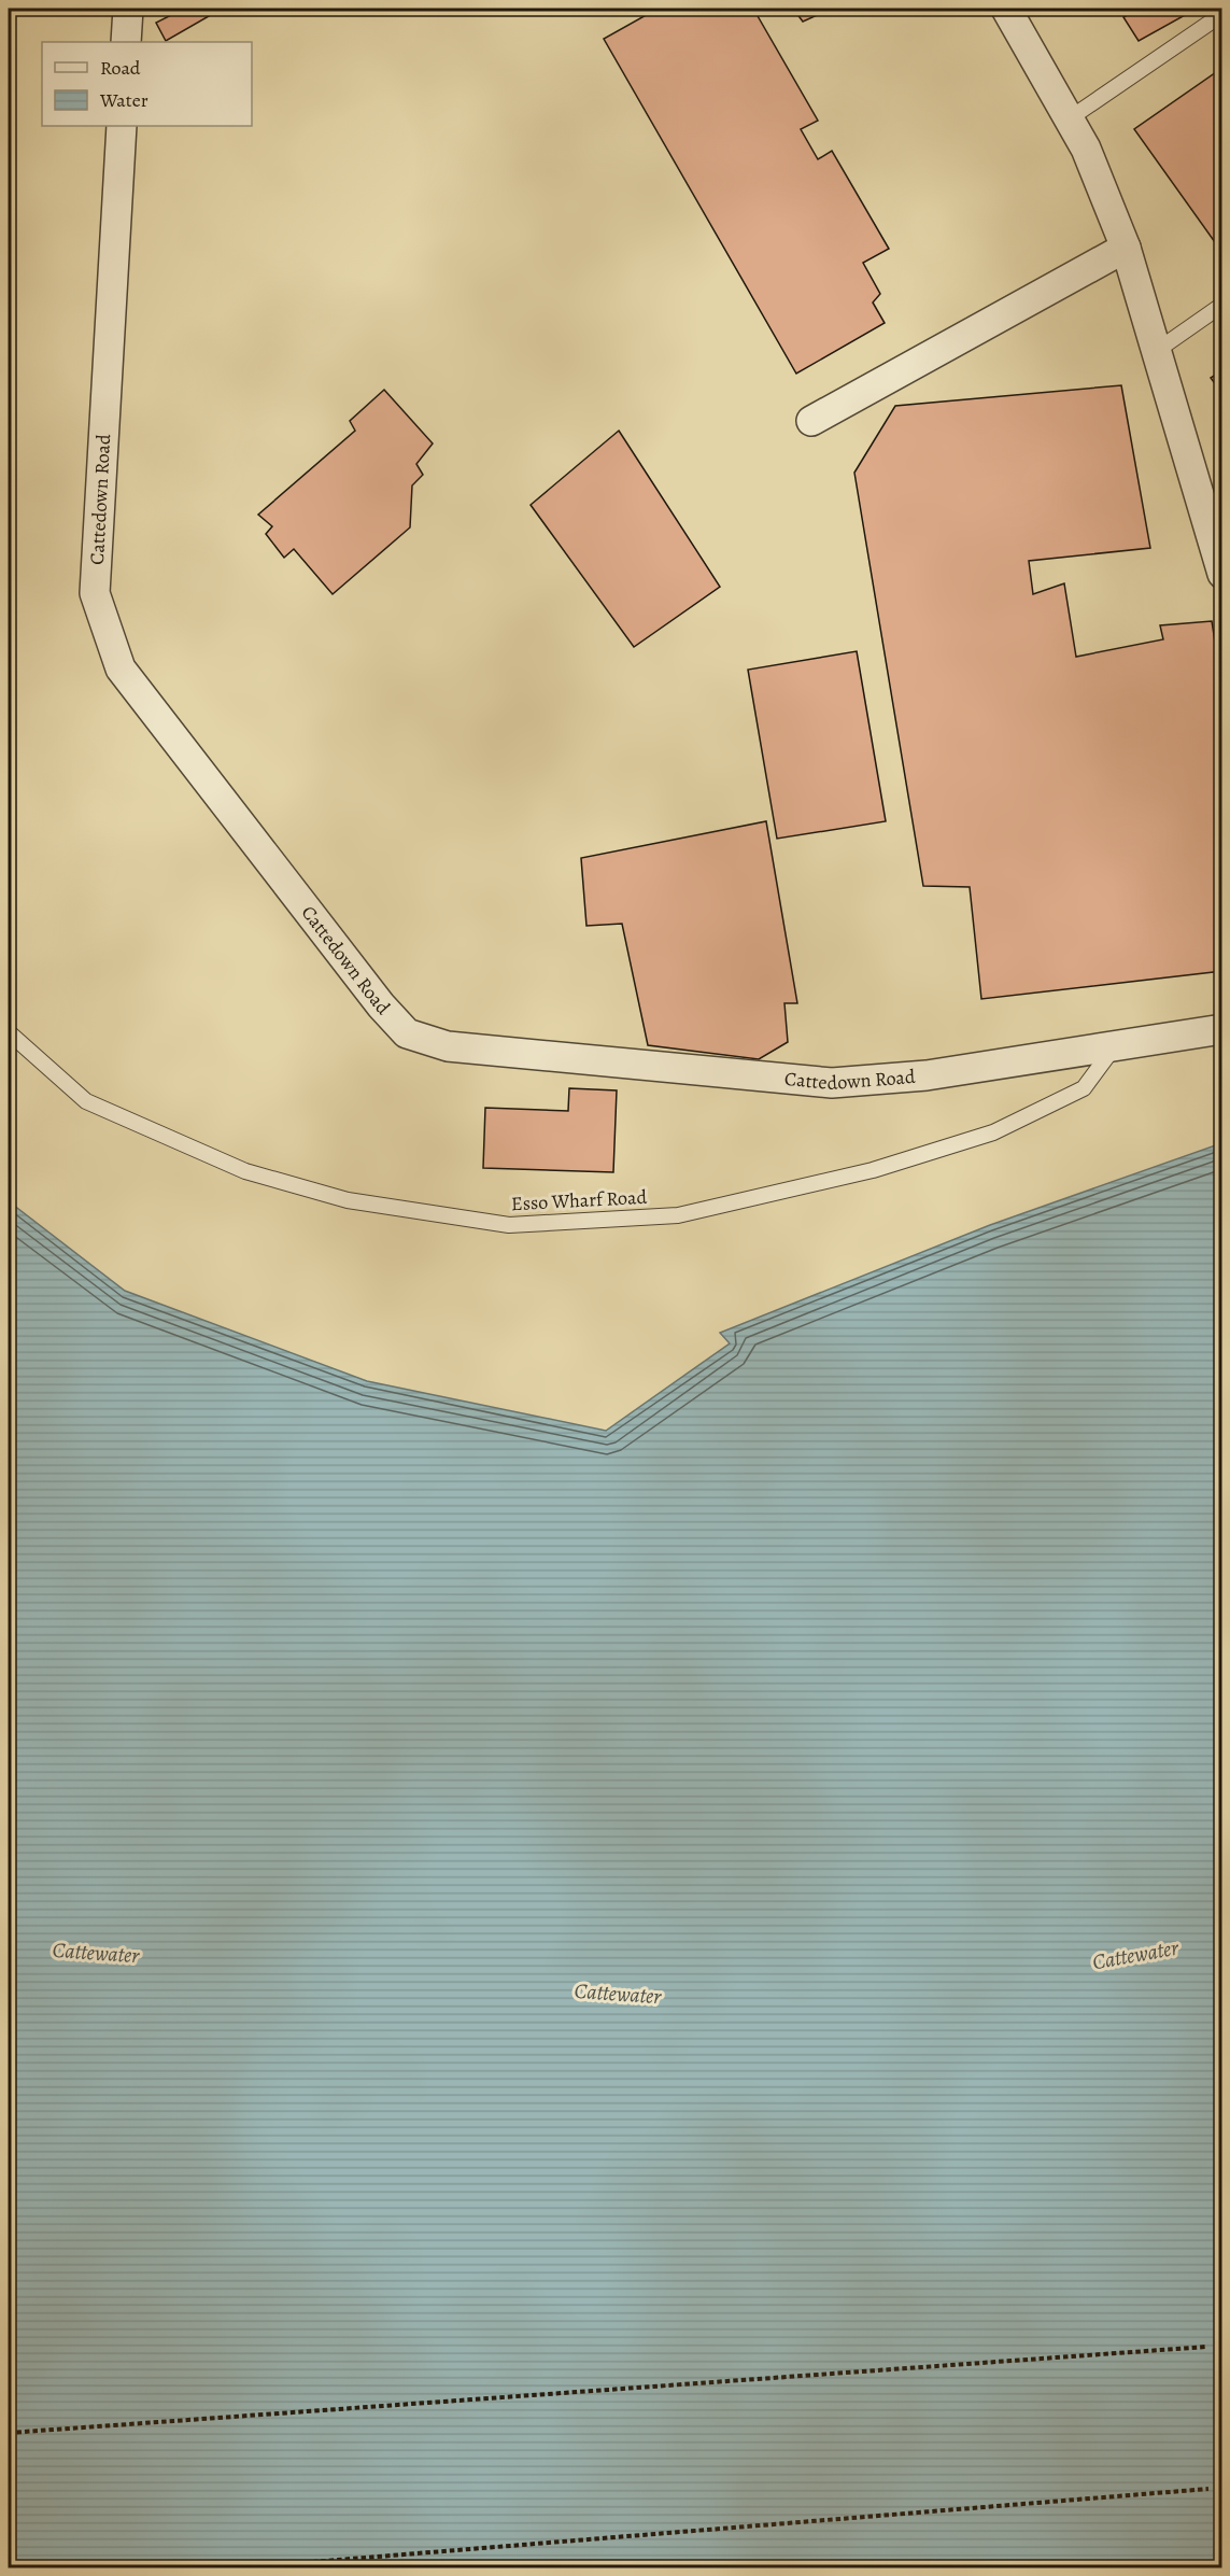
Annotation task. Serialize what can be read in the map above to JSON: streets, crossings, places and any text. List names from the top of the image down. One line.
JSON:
{"streets":{"street":["Cattedown Road"],"lane":["Esso Wharf Road"]},"crossings":[["Cattedown Road","Esso Wharf Road"]],"water":["Cattewater"],"legend":["Road","Water"]}
